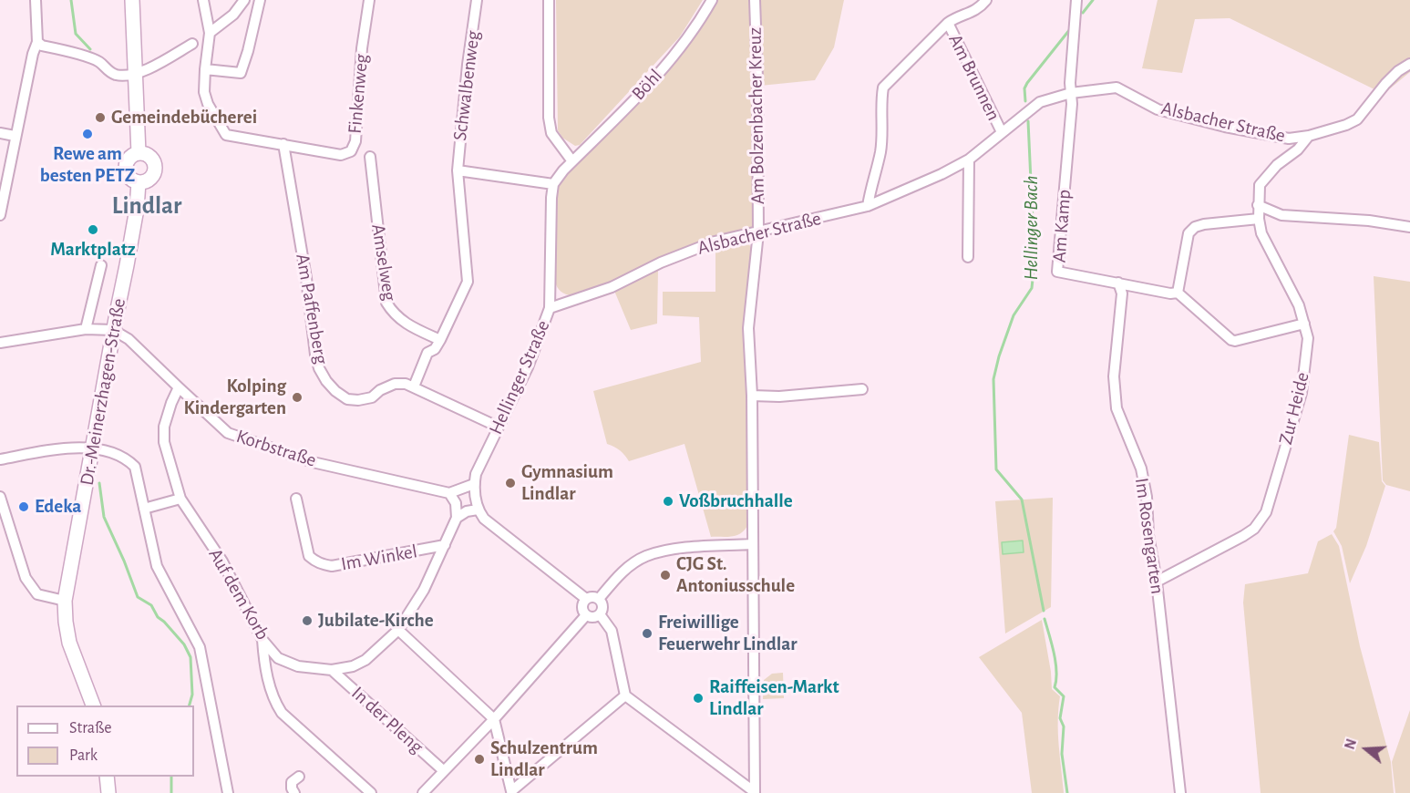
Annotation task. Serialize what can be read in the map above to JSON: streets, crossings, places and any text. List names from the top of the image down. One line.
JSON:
{"streets":{"main road":["Dr.-Meinerzhagen-Straße"],"street":["Am Brunnen","Böhl","Schwalbenweg","Finkenweg","Am Bolzenbacher Kreuz","Alsbacher Straße","Am Kamp","Amselweg","Am Paffenberg","Hellinger Straße","Zur Heide","Korbstraße","Im Rosengarten","Im Winkel","Auf dem Korb","In der Pleng"]},"crossings":[["Am Brunnen","Alsbacher Straße"],["Schwalbenweg","Amselweg"],["Schwalbenweg","Am Paffenberg"],["Finkenweg","Am Paffenberg"],["Am Bolzenbacher Kreuz","Alsbacher Straße"],["Alsbacher Straße","Am Kamp"],["Alsbacher Straße","Hellinger Straße"],["Alsbacher Straße","Zur Heide"],["Am Kamp","Im Rosengarten"],["Am Paffenberg","Hellinger Straße"],["Dr.-Meinerzhagen-Straße","Korbstraße"],["Zur Heide","Im Rosengarten"],["Korbstraße","Auf dem Korb"],["Im Winkel","Auf dem Korb"],["Auf dem Korb","In der Pleng"]],"districts":["Lindlar"],"water":["Hellinger Bach"],"places":["Gemeindebücherei","Rewe am besten PETZ","Marktplatz","Kolping Kindergarten","Gymnasium Lindlar","Voßbruchhalle","Edeka","CJG St. Antoniusschule","Jubilate-Kirche","Freiwillige Feuerwehr Lindlar","Raiffeisen-Markt Lindlar","Schulzentrum Lindlar"],"legend":["Straße","Park"],"north":"left"}
